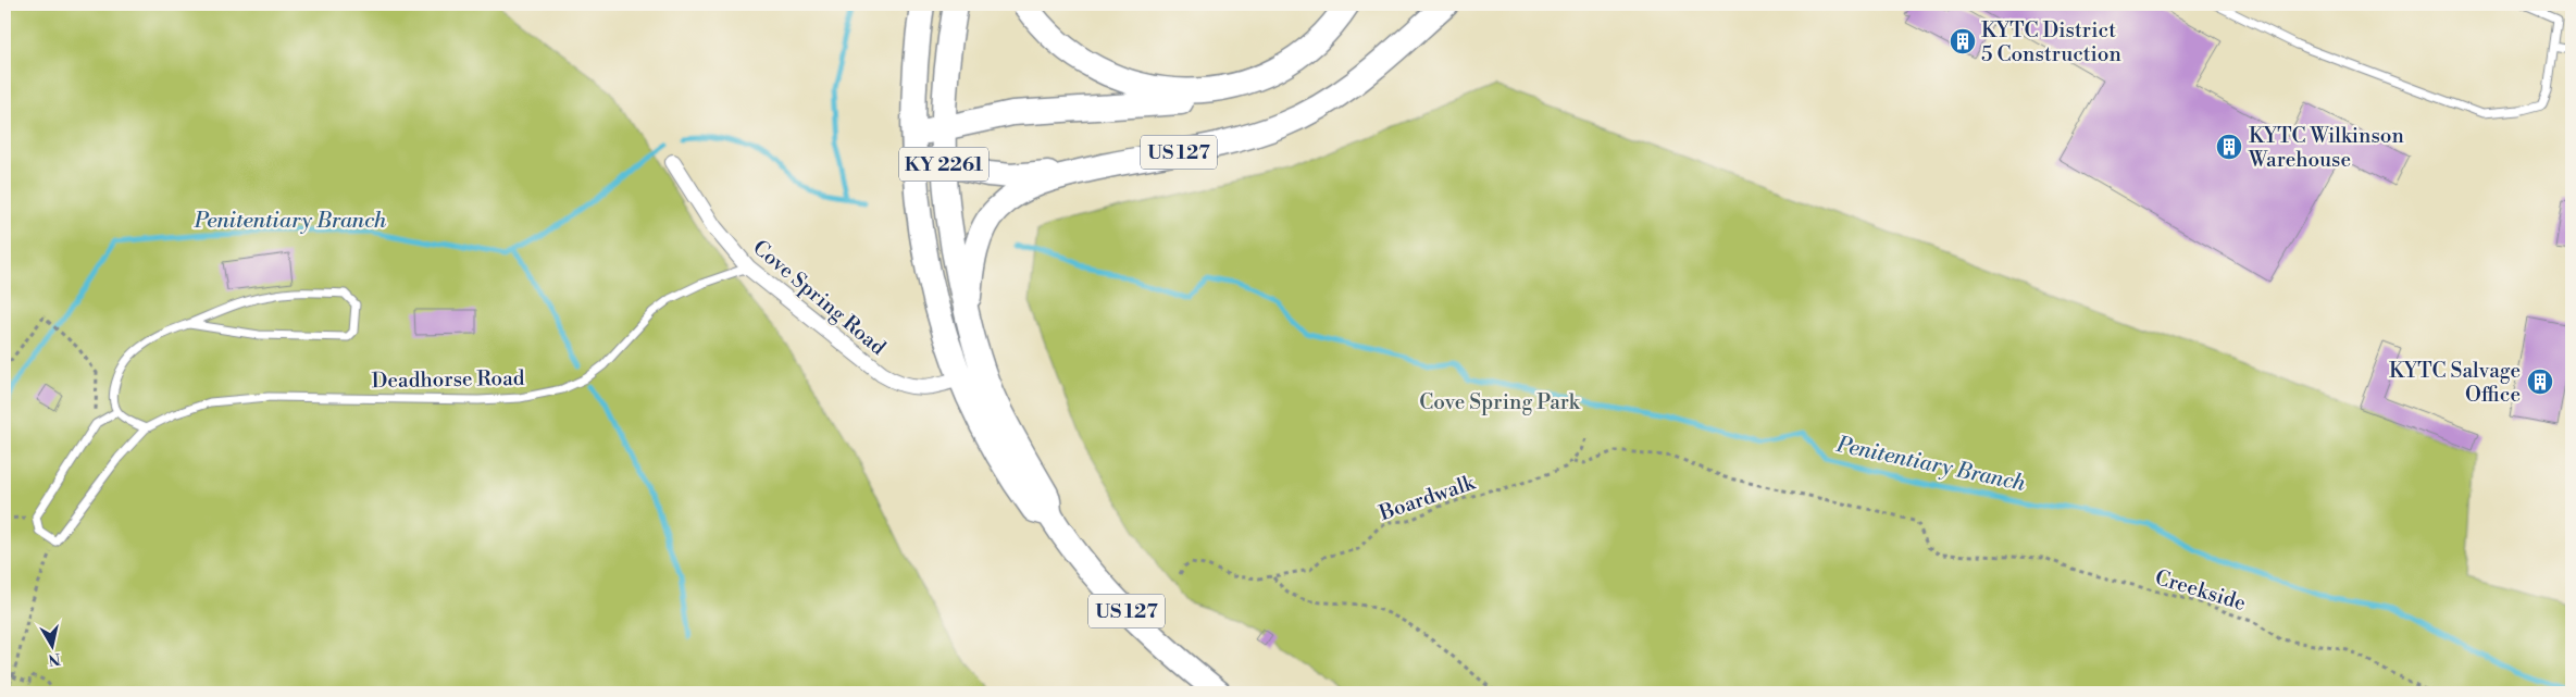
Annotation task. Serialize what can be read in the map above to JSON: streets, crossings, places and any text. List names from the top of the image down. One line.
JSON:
{"streets":{"highway":["US 127","KY 2261"],"street":["Cove Spring Road"],"lane":["Deadhorse Road"],"path":["Boardwalk","Creekside"]},"crossings":[["US 127","KY 2261"],["US 127","Cove Spring Road"],["Cove Spring Road","Deadhorse Road"],["Boardwalk","Creekside"]],"water":["Penitentiary Branch"],"parks":["Cove Spring Park"],"places":{"building":["KYTC District 5 Construction","KYTC Wilkinson Warehouse","KYTC Salvage Office"]},"north":"bottom"}
